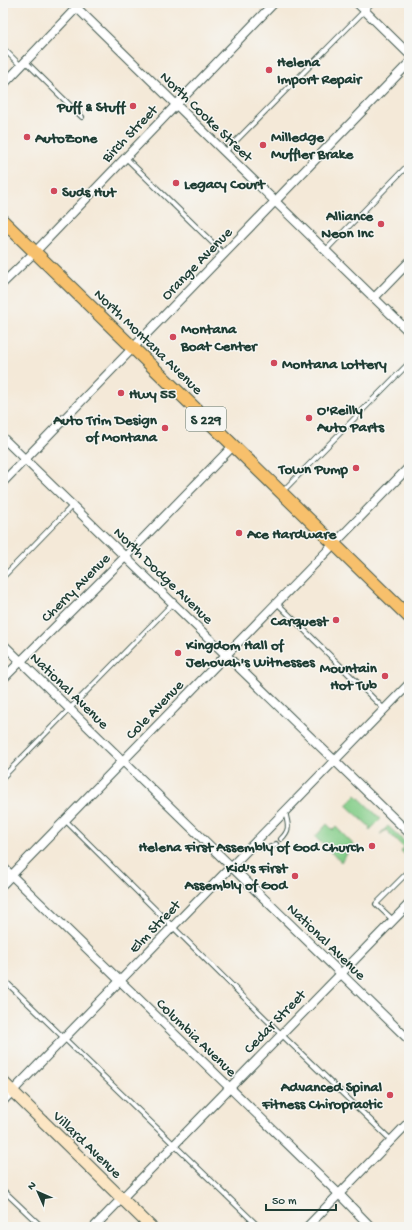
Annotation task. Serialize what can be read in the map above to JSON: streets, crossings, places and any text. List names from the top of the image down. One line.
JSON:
{"streets":{"main road":["North Montana Avenue","S 229"],"street":["North Cooke Street","Birch Street","Orange Avenue","North Dodge Avenue","Cherry Avenue","National Avenue","Cole Avenue","Elm Street","Cedar Street","Columbia Avenue","Villard Avenue"]},"crossings":[["North Cooke Street","Birch Street"],["North Cooke Street","Orange Avenue"],["Birch Street","North Montana Avenue"],["Orange Avenue","North Montana Avenue"],["Orange Avenue","North Dodge Avenue"],["North Montana Avenue","Cherry Avenue"],["North Montana Avenue","Cole Avenue"],["North Dodge Avenue","Cherry Avenue"],["North Dodge Avenue","Cole Avenue"],["North Dodge Avenue","Elm Street"],["Cherry Avenue","National Avenue"],["National Avenue","Cole Avenue"],["National Avenue","Elm Street"],["National Avenue","Cedar Street"],["Cole Avenue","Columbia Avenue"],["Elm Street","Columbia Avenue"],["Elm Street","Villard Avenue"],["Cedar Street","Columbia Avenue"],["Cedar Street","Villard Avenue"]],"places":["Helena Import Repair","Puff & Stuff","AutoZone","Milledge Muffler Brake","Legacy Court","Suds Hut","Alliance Neon Inc","Montana Boat Center","Montana Lottery","Hwy 55","O'Reilly Auto Parts","Auto Trim Design of Montana","Town Pump","Ace Hardware","Carquest","Kingdom Hall of Jehovah's Witnesses","Mountain Hot Tub","Helena First Assembly of God Church","Kid's First Assembly of God","Advanced Spinal Fitness Chiropractic"],"scale_bar":"50 m","north":"top left"}
